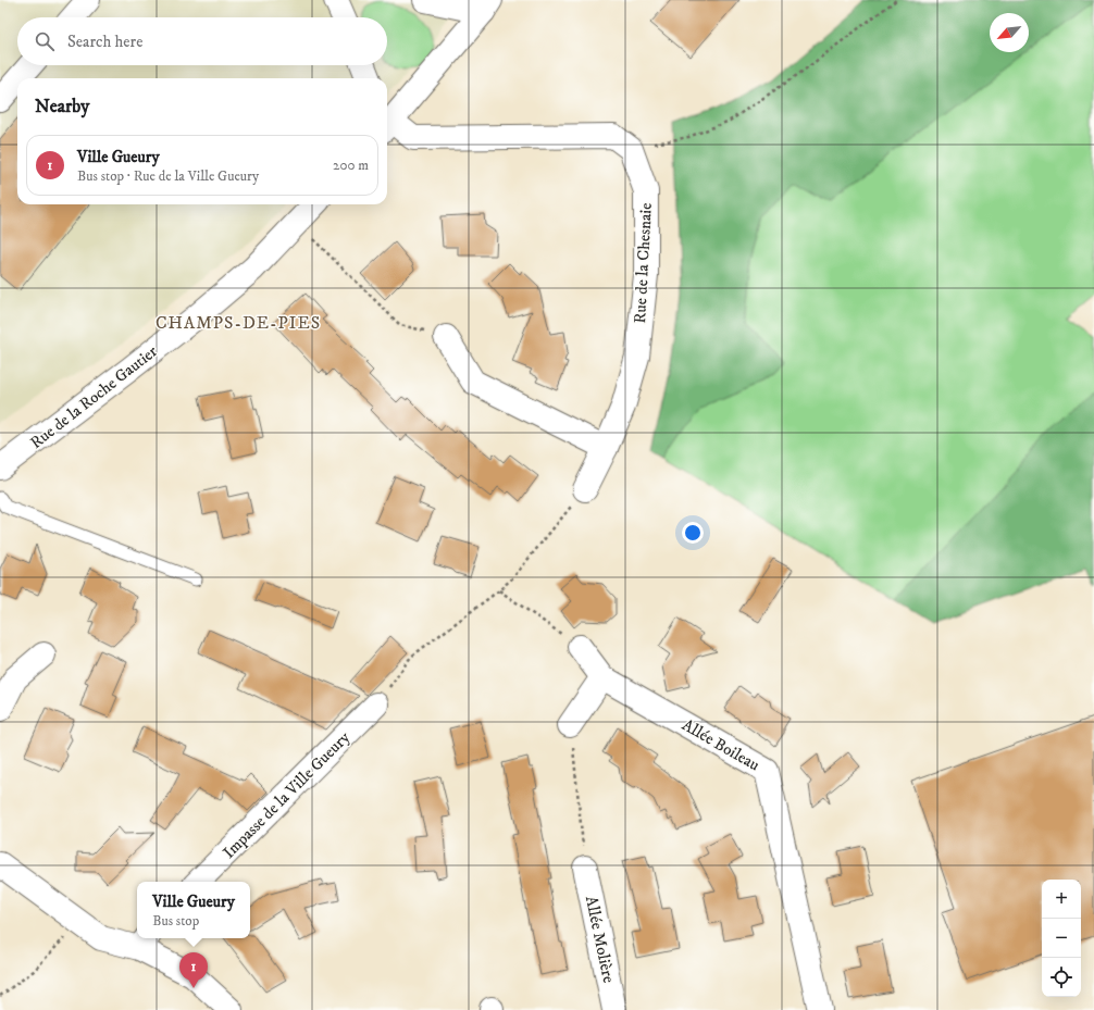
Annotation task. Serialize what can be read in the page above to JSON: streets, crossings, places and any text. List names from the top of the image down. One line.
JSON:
{"streets":{"street":["Rue de la Chesnaie","Rue de la Roche Gautier","Allée Boileau","Impasse de la Ville Gueury","Allée Molière"]},"districts":["CHAMPS-DE-PIES"],"north":"bottom left","page":{"search":"Search here","heading":"Nearby","list":[{"mark":"1","name":"Ville Gueury","note":"Bus stop · Rue de la Ville Gueury","value":"200 m"}],"map_buttons":["+","−"],"popup":["Ville Gueury","Bus stop"],"pins":"1"}}
